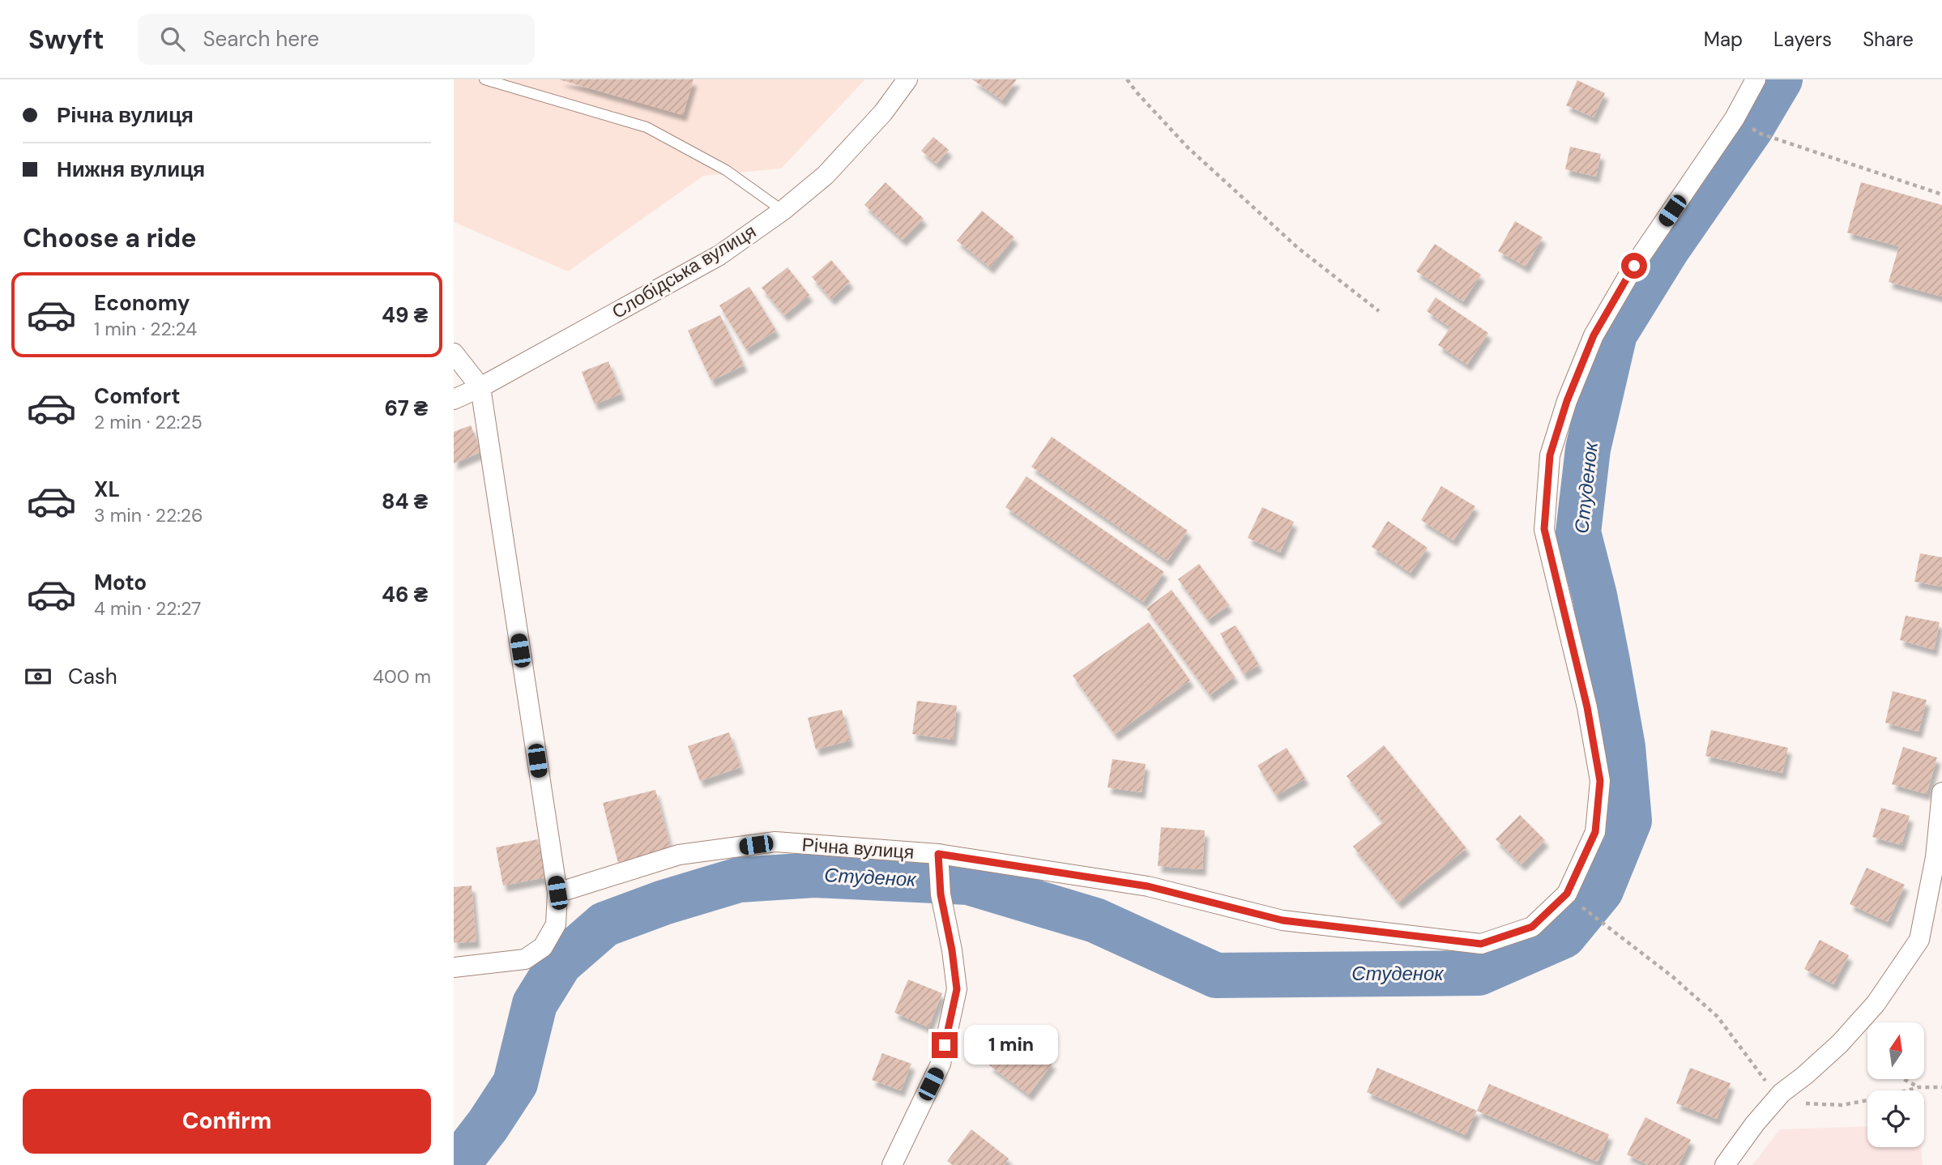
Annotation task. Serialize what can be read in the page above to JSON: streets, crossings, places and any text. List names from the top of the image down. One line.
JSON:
{"streets":{"street":["Слобідська вулиця","Річна вулиця"]},"water":["Студенок"],"north":"top","page":{"header":"Swyft","search":"Search here","nav":["Map","Layers","Share"],"banner":["Річна вулиця","Нижня вулиця"],"heading":"Choose a ride","list":[{"name":"Economy","note":"1 min · 22:24","value":"49 ₴"},{"name":"Comfort","note":"2 min · 22:25","value":"67 ₴"},{"name":"XL","note":"3 min · 22:26","value":"84 ₴"},{"name":"Moto","note":"4 min · 22:27","value":"46 ₴"}],"pay":["Cash","400 m"],"bubble":"1 min","buttons":"Confirm"}}
